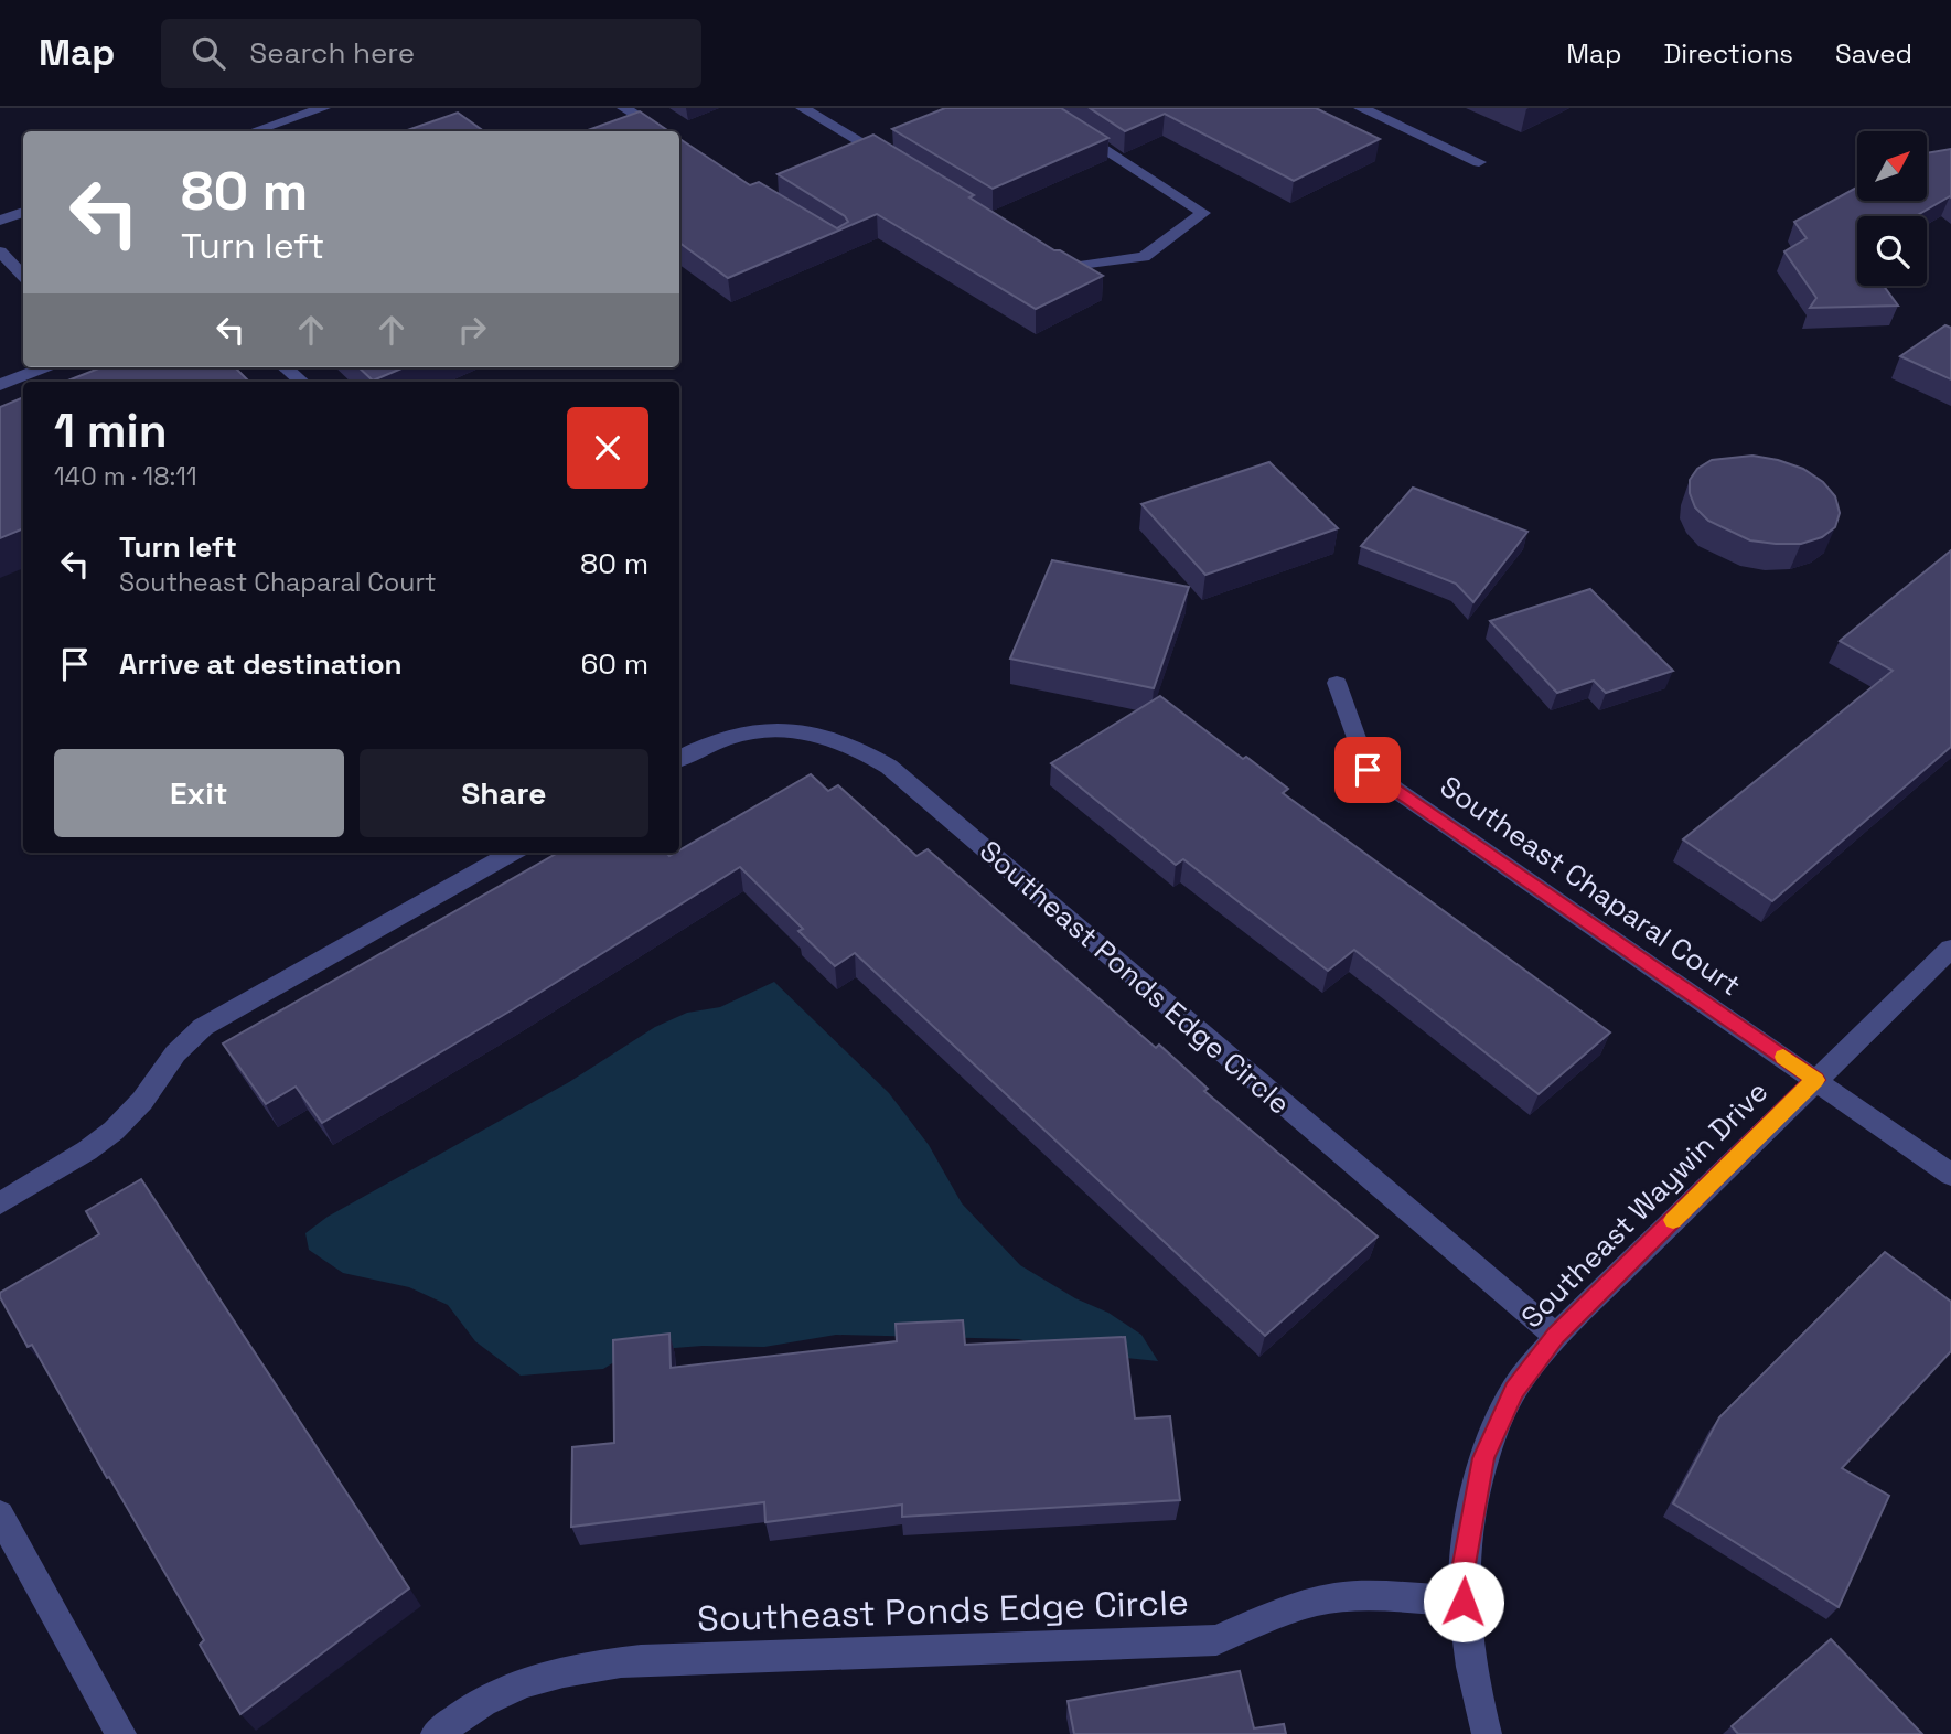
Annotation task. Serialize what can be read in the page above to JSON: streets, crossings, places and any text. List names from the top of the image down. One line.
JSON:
{"streets":{"street":["Southeast Chaparal Court","Southeast Ponds Edge Circle","Southeast Waywin Drive"]},"crossings":[["Southeast Chaparal Court","Southeast Waywin Drive"],["Southeast Ponds Edge Circle","Southeast Waywin Drive"]],"north":"top right","page":{"header":"Map","search":"Search here","nav":["Map","Directions","Saved"],"turn":["80 m","Turn left"],"heading":["1 min","140 m · 18:11"],"list":[{"name":"Turn left","note":"Southeast Chaparal Court","value":"80 m"},{"name":"Arrive at destination","value":"60 m"}],"buttons":["Exit","Share"]}}
